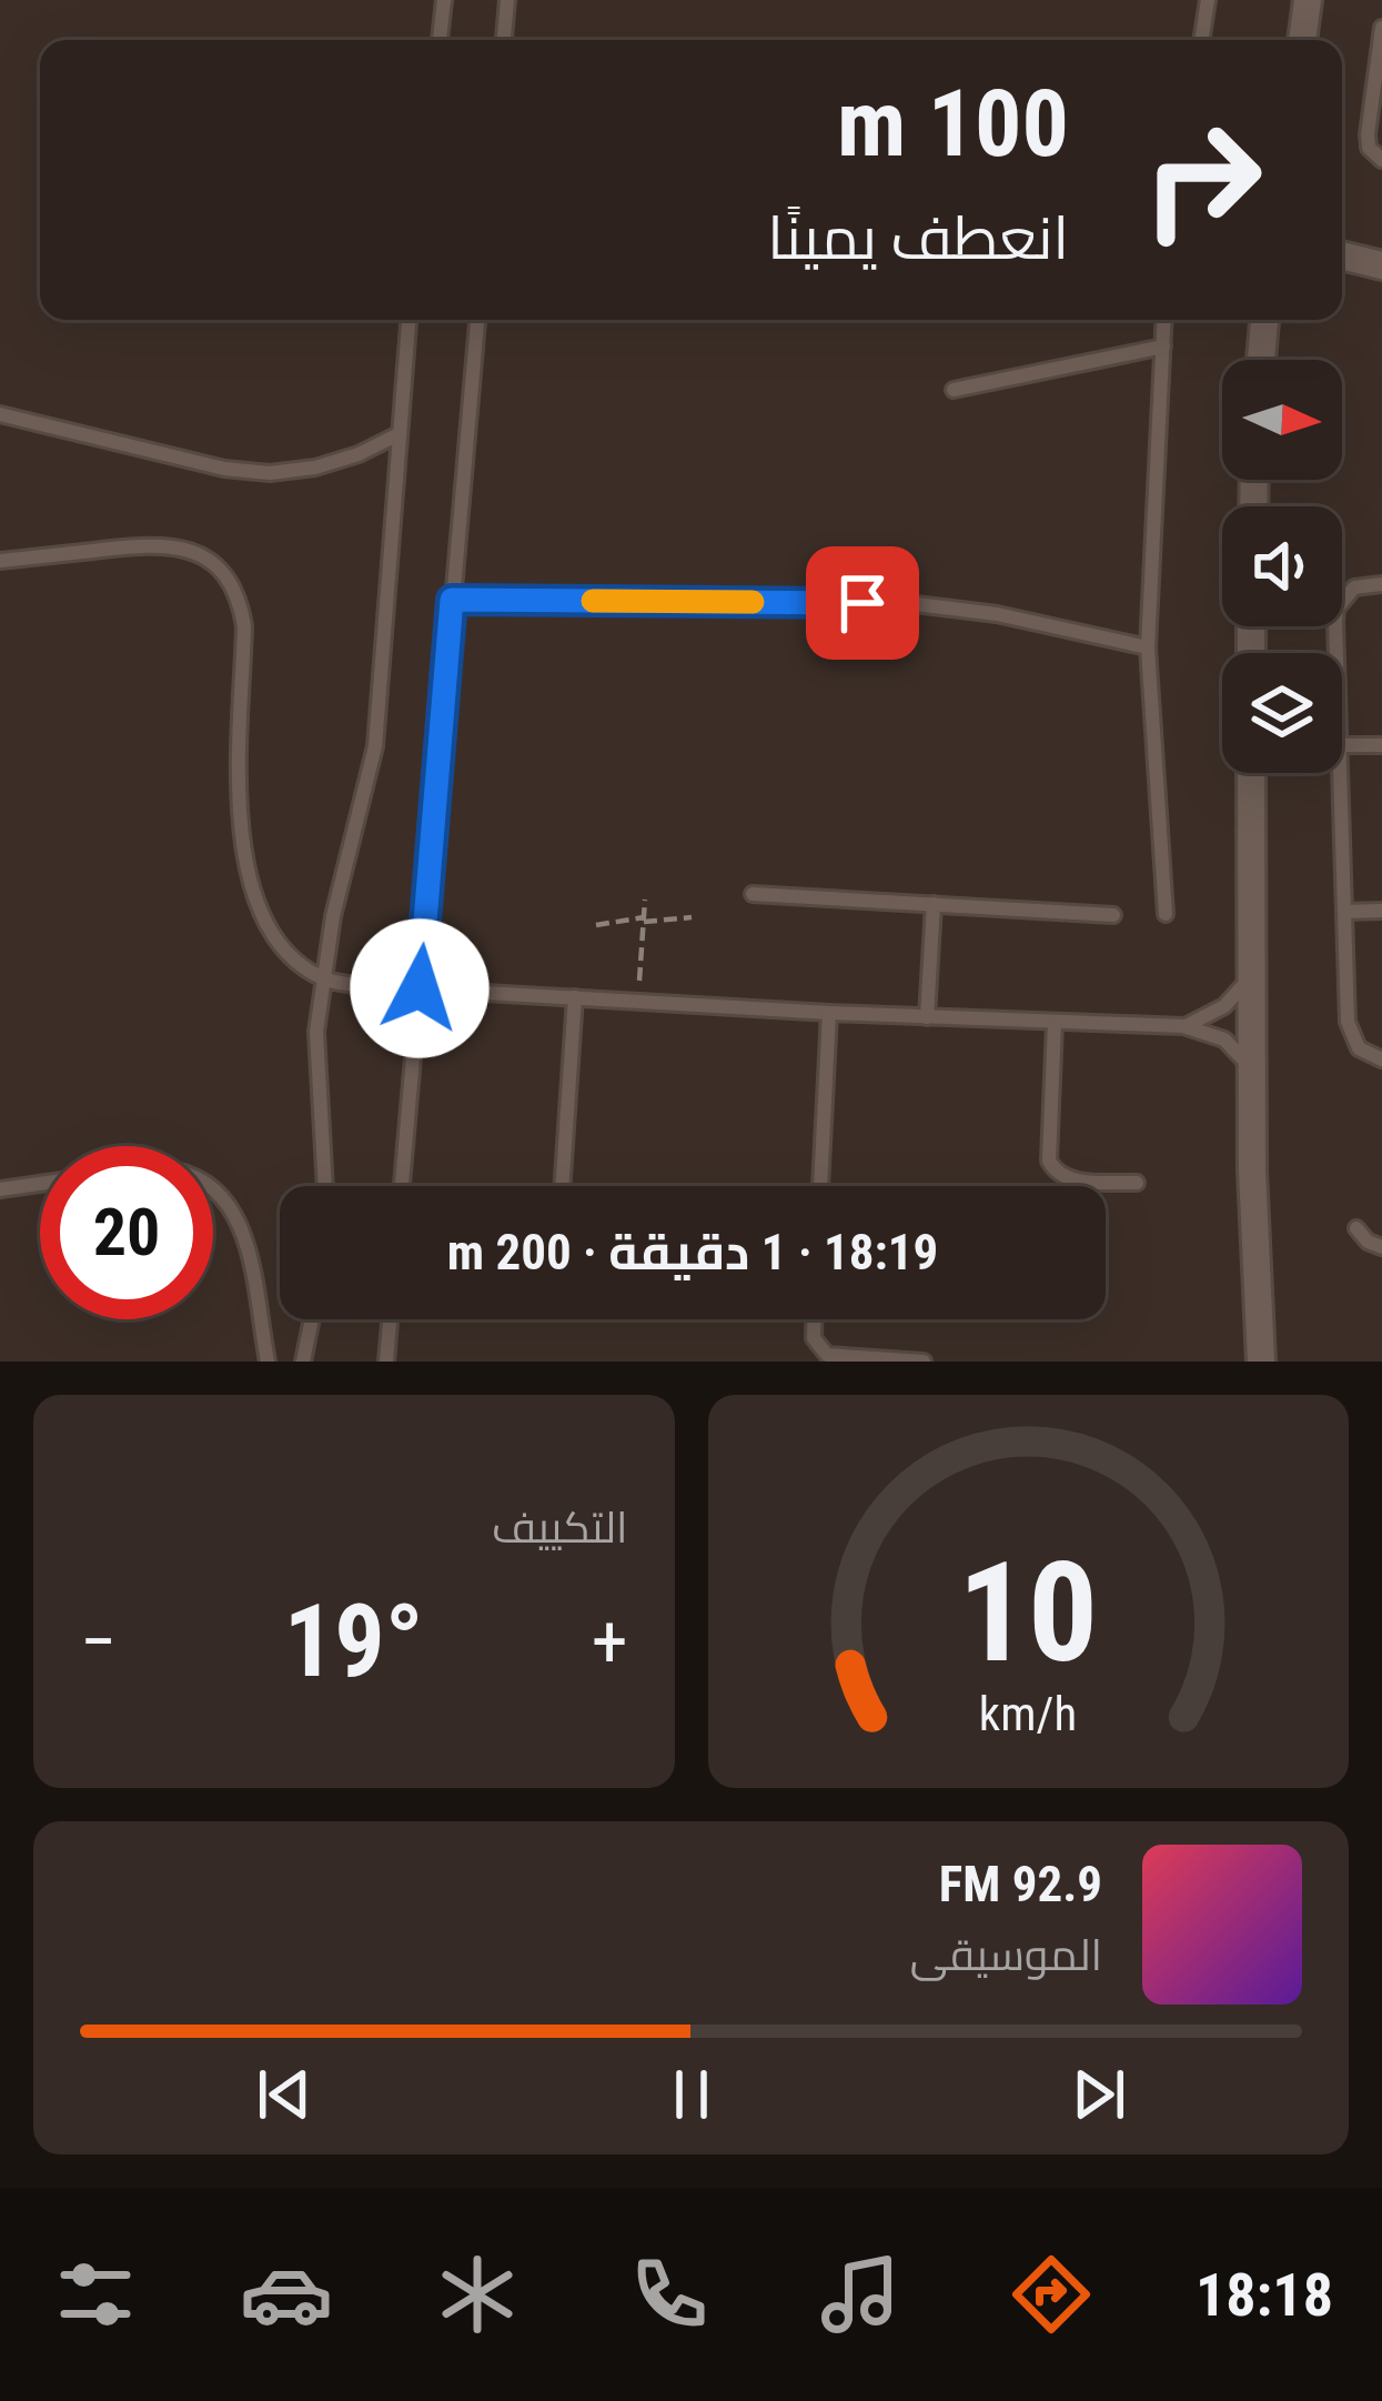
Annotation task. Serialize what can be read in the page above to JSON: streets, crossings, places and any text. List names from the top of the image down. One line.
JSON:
{"north":"right","page":{"turn":["100 m","انعطف يمينًا"],"limit":"20","trip":"18:19 · 1 دقيقة · 200 m","tile":"التكييف","heat":["−","19°","+"],"song":["92.9 FM","الموسيقى"],"tabs":"18:18","gauge":["10","km/h"]}}
